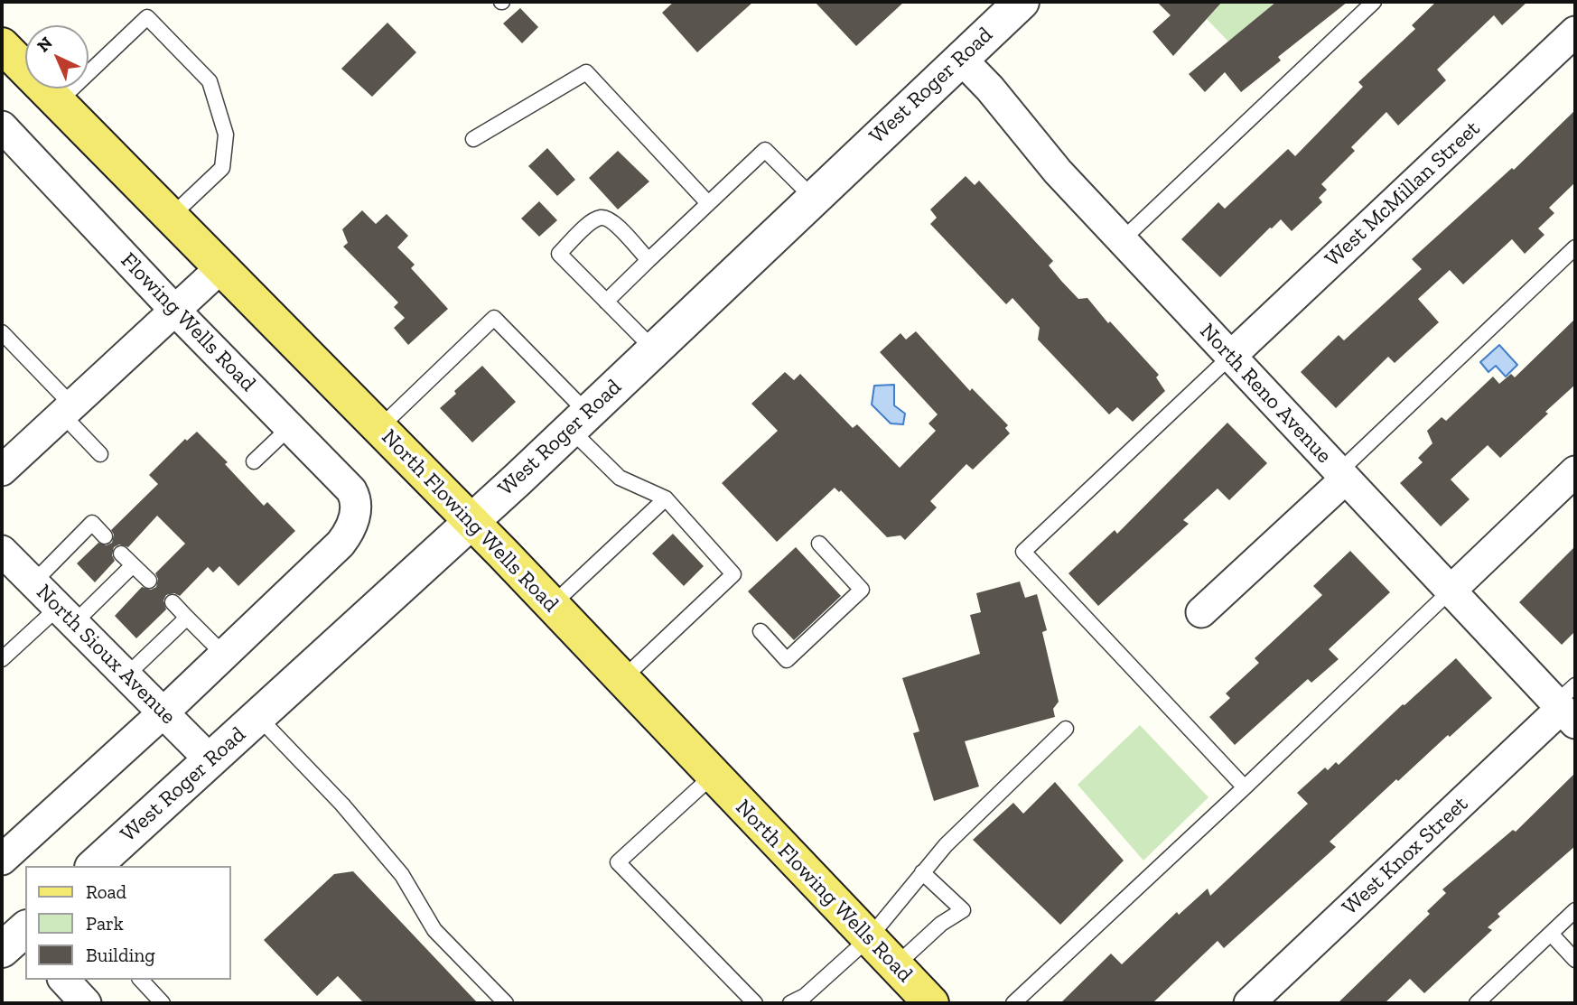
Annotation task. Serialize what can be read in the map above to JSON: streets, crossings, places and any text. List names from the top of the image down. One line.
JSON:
{"streets":{"main road":["North Flowing Wells Road"],"street":["West Roger Road","West McMillan Street","Flowing Wells Road","North Reno Avenue","North Sioux Avenue","West Knox Street"]},"crossings":[["West Roger Road","North Reno Avenue"],["West Roger Road","North Flowing Wells Road"],["West Roger Road","North Sioux Avenue"],["West McMillan Street","North Reno Avenue"],["North Reno Avenue","West Knox Street"]],"legend":["Road","Park","Building"],"north":"top left"}
